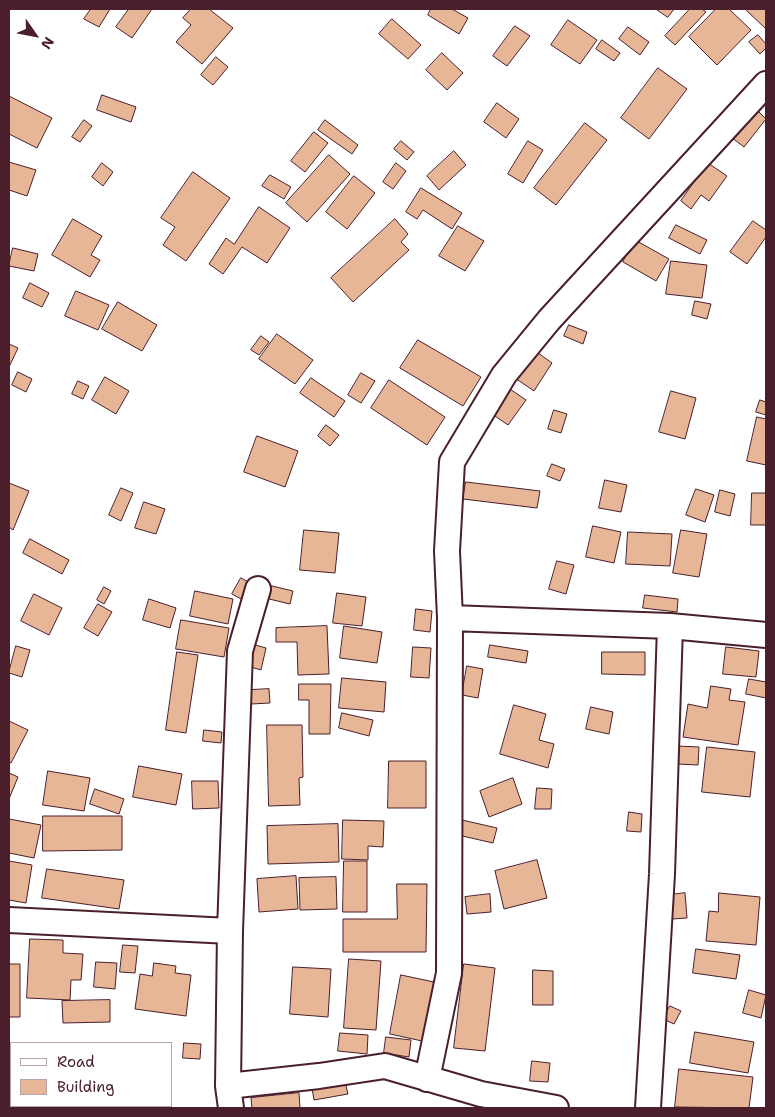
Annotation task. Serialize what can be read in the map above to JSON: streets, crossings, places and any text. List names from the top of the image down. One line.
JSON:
{"legend":["Road","Building"],"north":"bottom right"}
